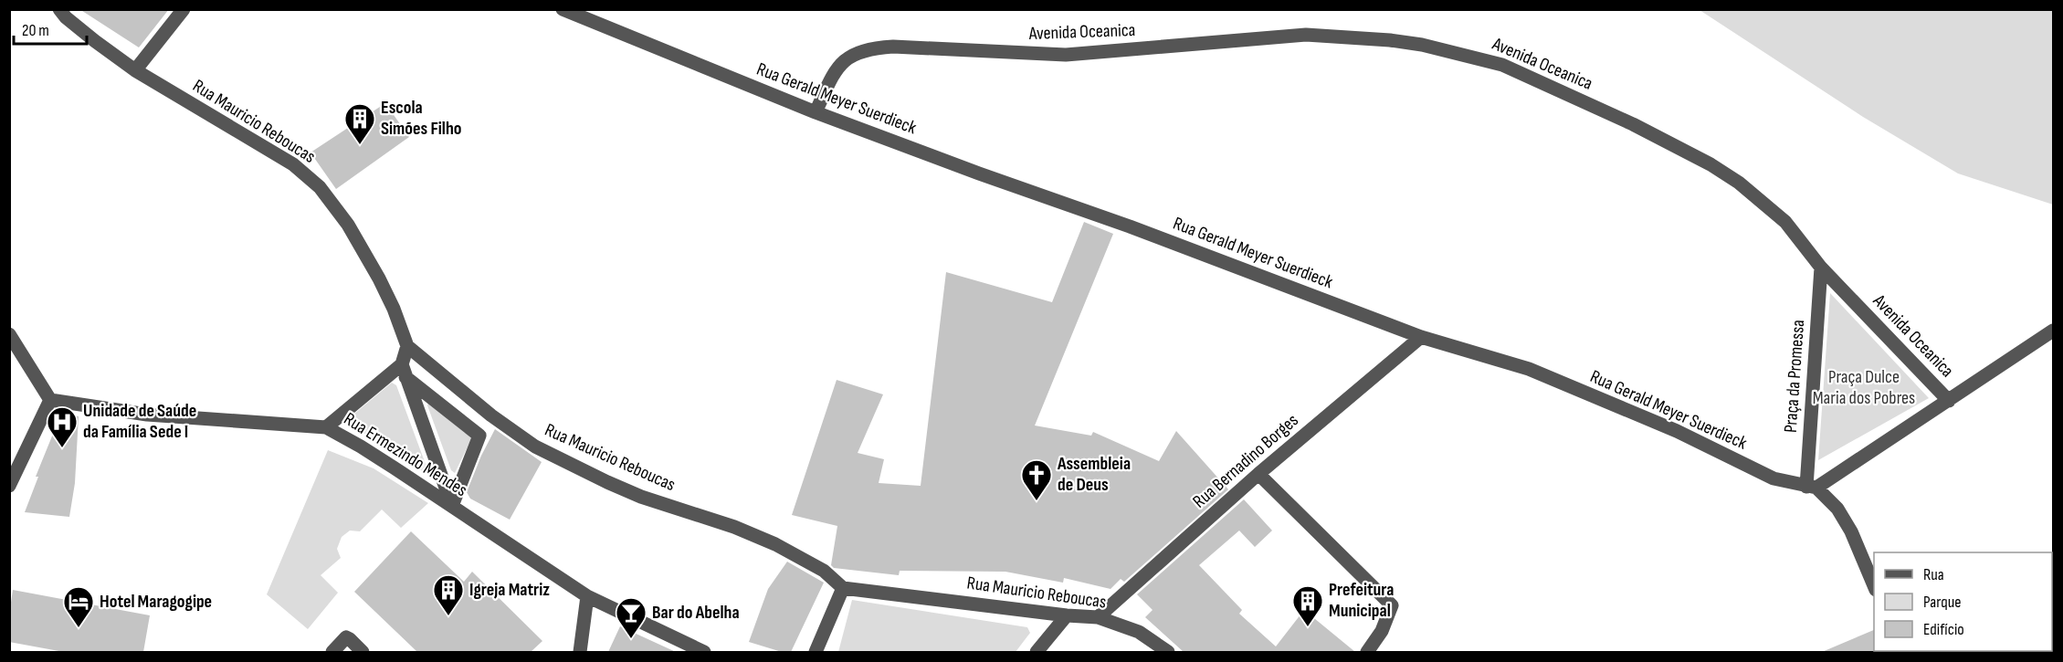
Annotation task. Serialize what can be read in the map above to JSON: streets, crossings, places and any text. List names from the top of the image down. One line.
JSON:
{"streets":{"street":["Avenida Oceanica","Rua Gerald Meyer Suerdieck","Rua Mauricio Reboucas","Praça da Promessa","Rua Ermezindo Mendes","Rua Bernadino Borges"]},"crossings":[["Avenida Oceanica","Rua Gerald Meyer Suerdieck"],["Avenida Oceanica","Praça da Promessa"],["Rua Gerald Meyer Suerdieck","Praça da Promessa"],["Rua Gerald Meyer Suerdieck","Rua Bernadino Borges"],["Rua Mauricio Reboucas","Rua Bernadino Borges"]],"parks":["Praça Dulce Maria dos Pobres"],"places":{"building":["Escola Simões Filho","Igreja Matriz","Prefeitura Municipal"],"hospital":["Unidade de Saúde da Família Sede I"],"church":["Assembleia de Deus"],"hotel":["Hotel Maragogipe"],"bar":["Bar do Abelha"]},"legend":["Rua","Parque","Edifício"],"scale_bar":"20 m"}
